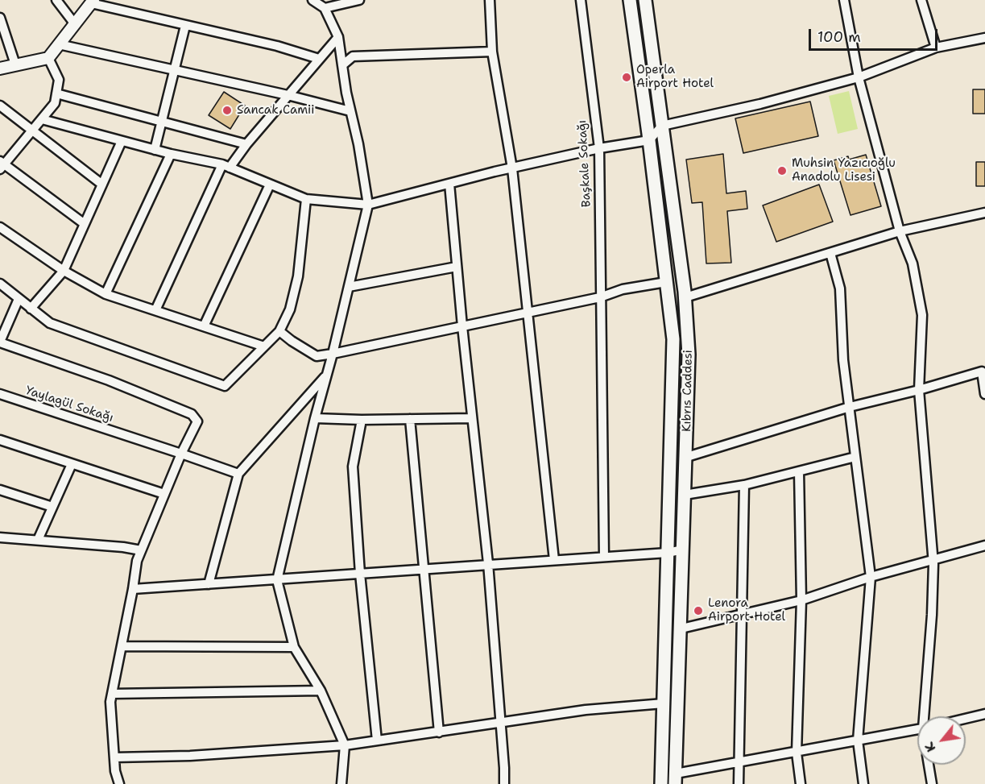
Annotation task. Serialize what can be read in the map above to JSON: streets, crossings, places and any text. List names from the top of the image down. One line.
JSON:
{"streets":{"main road":["Kıbrıs Caddesi"],"street":["Başkale Sokağı","Yaylagül Sokağı"]},"places":["Operla Airport Hotel","Sancak Camii","Muhsin Yazıcıoğlu Anadolu Lisesi","Lenora Airport Hotel"],"scale_bar":"100 m","north":"bottom left"}
